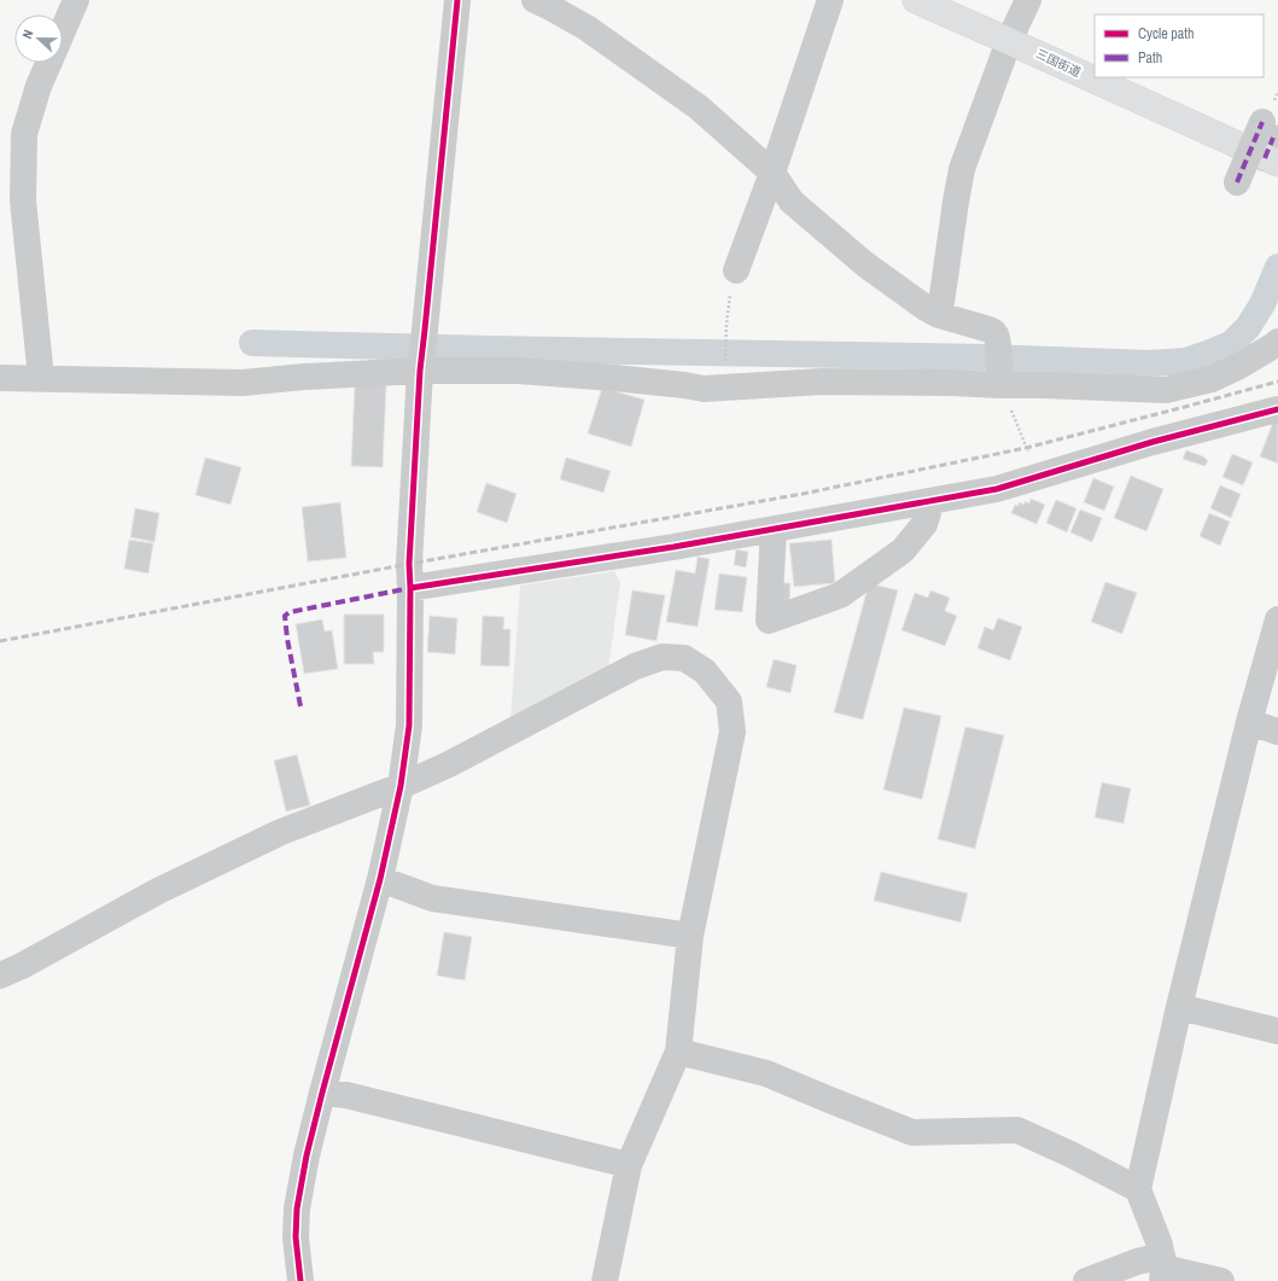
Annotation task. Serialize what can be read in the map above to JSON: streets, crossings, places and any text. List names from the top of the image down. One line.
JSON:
{"streets":{"highway":["三国街道"]},"legend":["Cycle path","Path"],"north":"left"}
